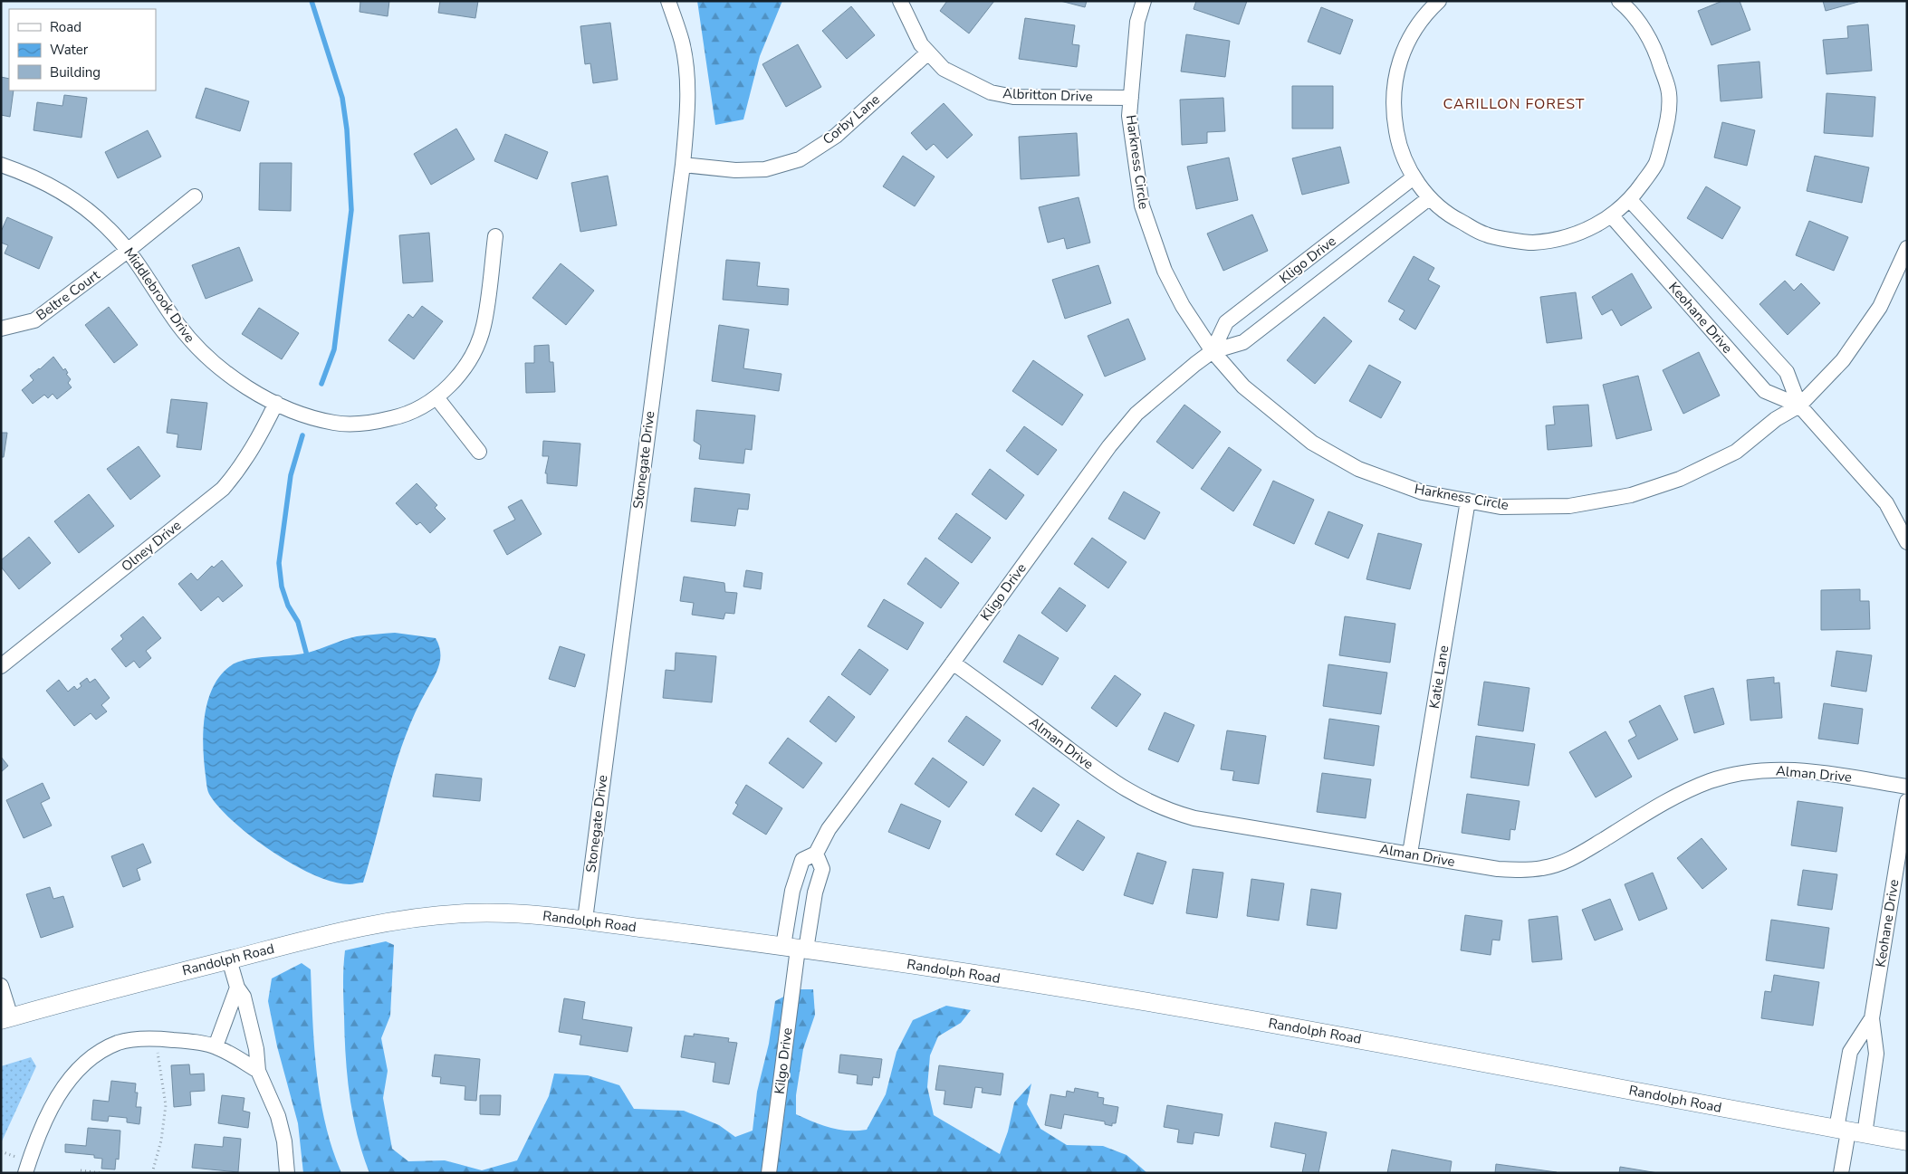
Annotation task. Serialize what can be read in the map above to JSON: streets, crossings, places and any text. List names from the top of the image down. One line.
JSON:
{"streets":{"street":["Albritton Drive","Corby Lane","Harkness Circle","Kligo Drive","Beltre Court","Middlebrook Drive","Keohane Drive","Stonegate Drive","Olney Drive","Katie Lane","Alman Drive","Randolph Road","Kilgo Drive"]},"crossings":[["Albritton Drive","Corby Lane"],["Albritton Drive","Harkness Circle"],["Corby Lane","Stonegate Drive"],["Harkness Circle","Kligo Drive"],["Harkness Circle","Keohane Drive"],["Harkness Circle","Katie Lane"],["Kligo Drive","Alman Drive"],["Kligo Drive","Randolph Road"],["Kligo Drive","Kilgo Drive"],["Beltre Court","Middlebrook Drive"],["Middlebrook Drive","Olney Drive"],["Keohane Drive","Randolph Road"],["Stonegate Drive","Randolph Road"],["Katie Lane","Alman Drive"],["Randolph Road","Kilgo Drive"]],"districts":["CARILLON FOREST"],"legend":["Road","Water","Building"]}
